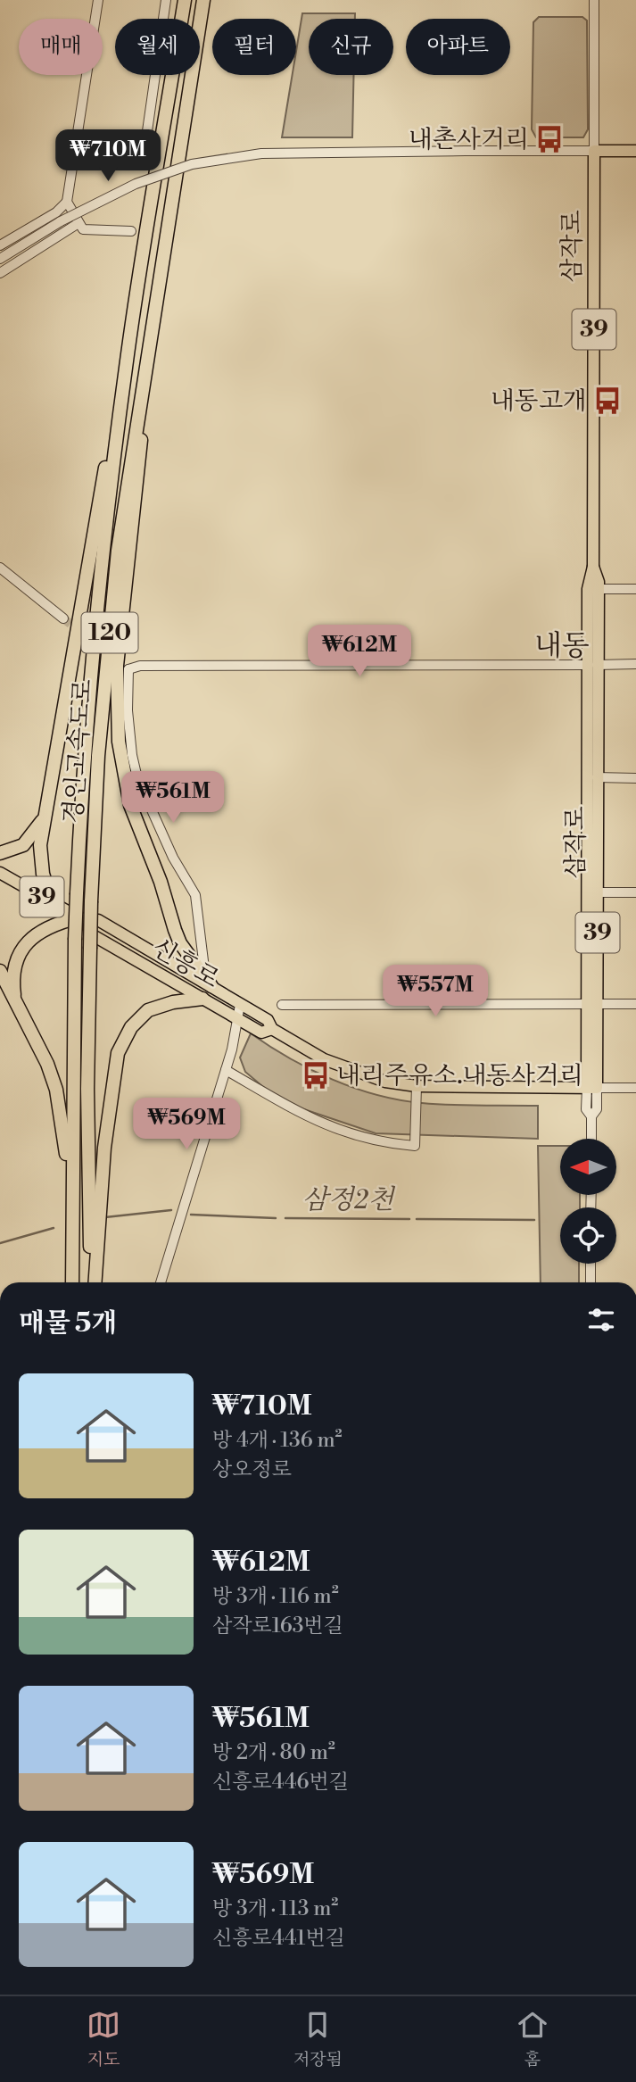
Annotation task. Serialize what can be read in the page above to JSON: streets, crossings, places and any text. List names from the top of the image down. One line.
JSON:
{"streets":{"highway":["120","경인고속도로"],"main road":["삼작로","39","신흥로"]},"crossings":[["삼작로","신흥로"]],"districts":["내동"],"water":["삼정2천"],"places":{"bus stop":["내촌사거리","내동고개","내리주유소.내동사거리"]},"north":"left","page":{"chip":["매매","월세","필터","신규","아파트"],"price":["₩710M","₩612M","₩561M","₩557M","₩569M"],"heading":"매물 5개","list":[{"name":"₩710M","note":"방 4개 · 136 m² · 상오정로"},{"name":"₩612M","note":"방 3개 · 116 m² · 삼작로163번길"},{"name":"₩561M","note":"방 2개 · 80 m² · 신흥로446번길"},{"name":"₩569M","note":"방 3개 · 113 m² · 신흥로441번길"}],"tabs":["지도","저장됨","홈"]}}
